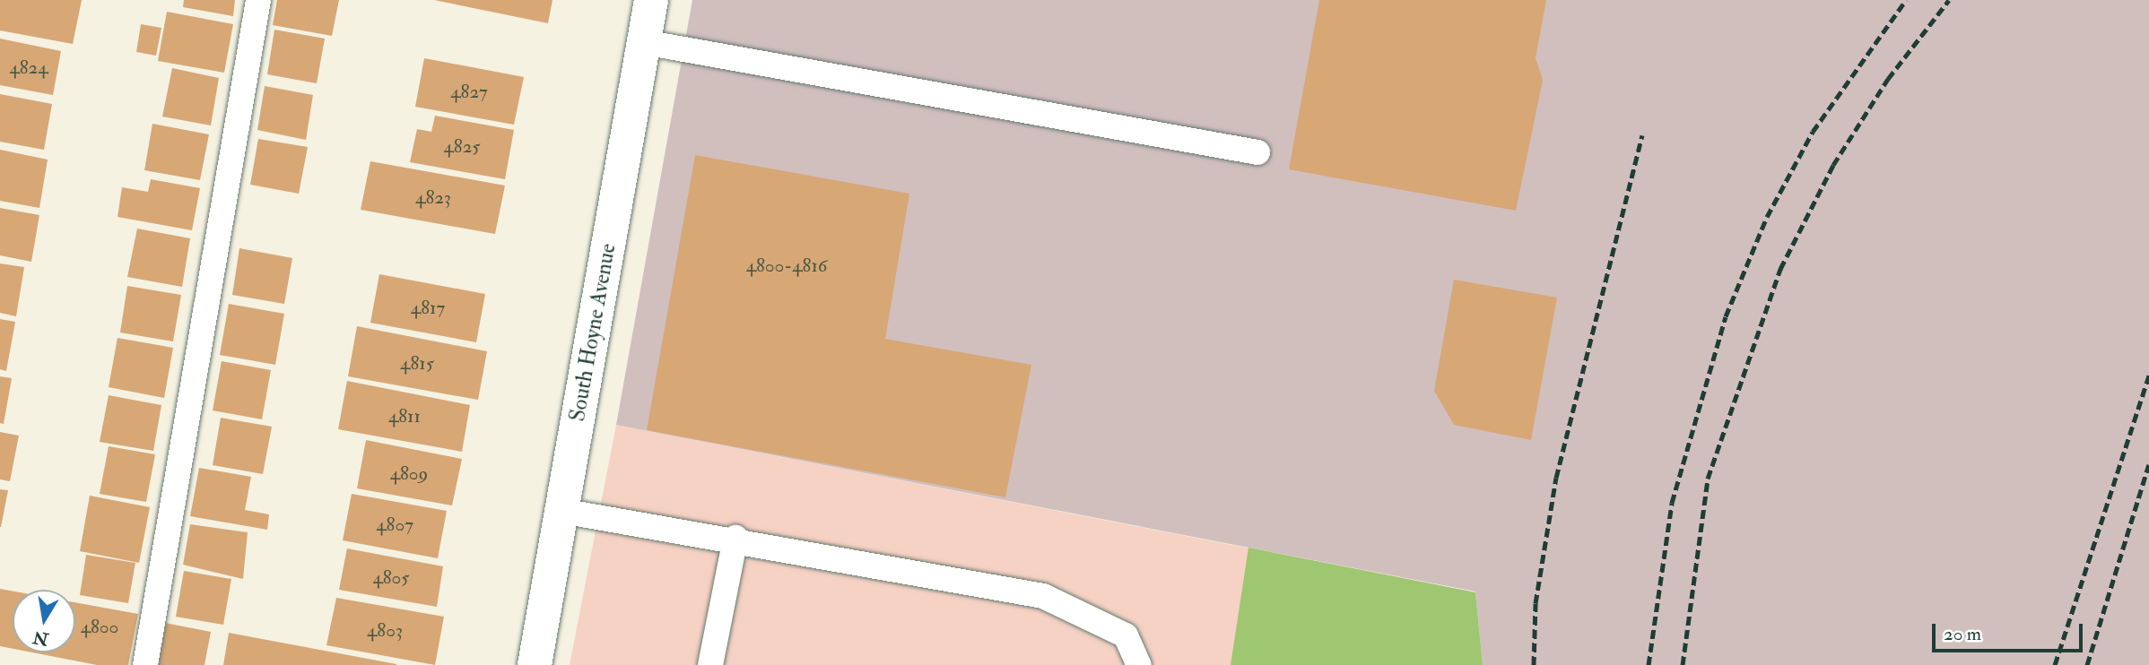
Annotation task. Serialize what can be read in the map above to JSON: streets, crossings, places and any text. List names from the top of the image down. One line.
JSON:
{"streets":{"street":["South Hoyne Avenue"]},"house_numbers":["4824","4827","4825","4823","4800-4816","4817","4815","4811","4809","4807","4805","4800","4803"],"scale_bar":"20 m","north":"bottom"}
